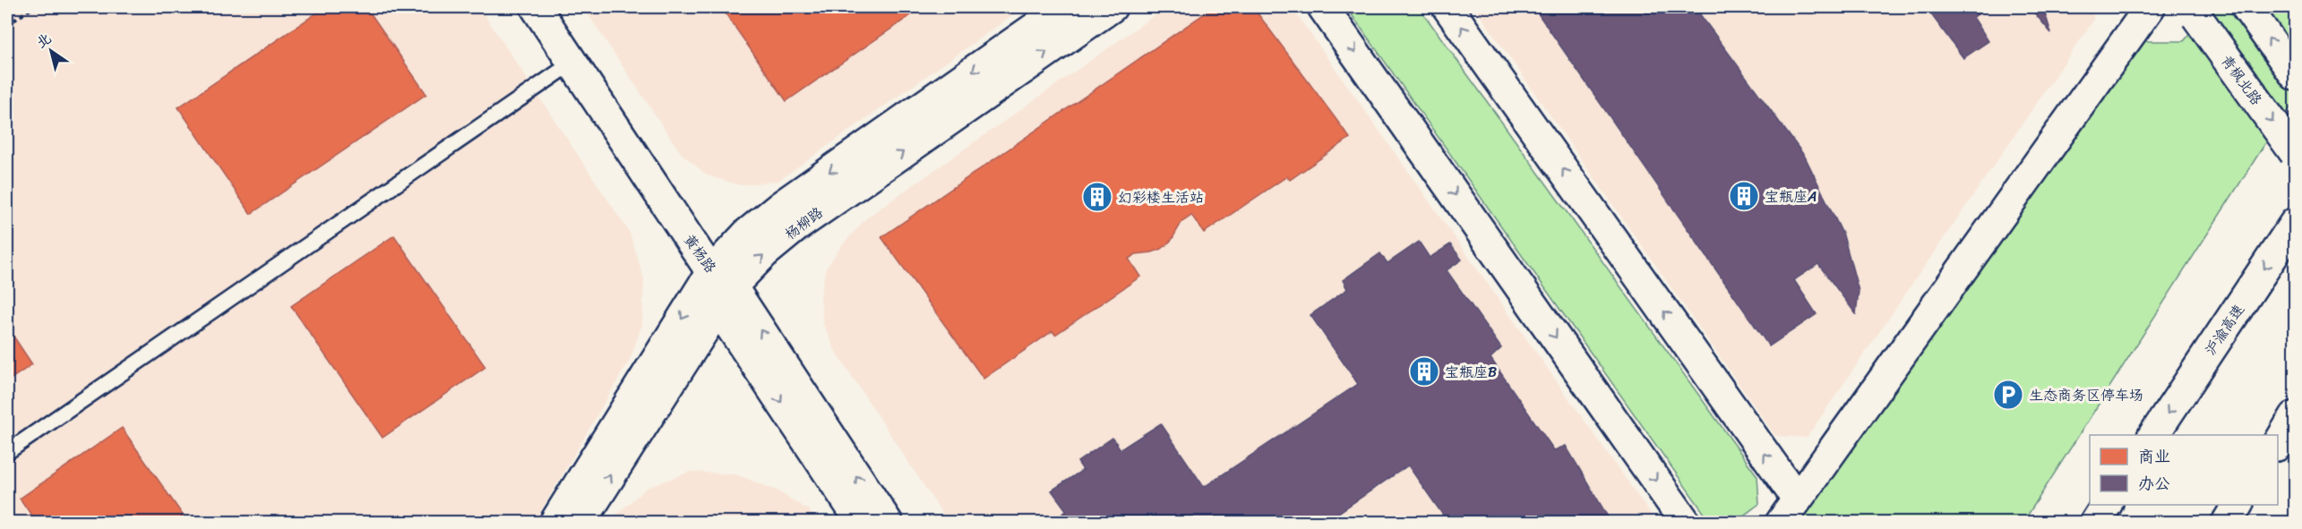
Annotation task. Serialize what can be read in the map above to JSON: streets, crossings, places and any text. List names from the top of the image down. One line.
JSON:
{"streets":{"main road":["青枫北路","杨柳路","黄杨路","沪渝高速"]},"crossings":[["杨柳路","黄杨路"]],"places":{"building":["宝瓶座A","幻彩楼生活站","宝瓶座B"],"parking":["生态商务区停车场"]},"legend":["商业","办公"],"north":"top left"}
